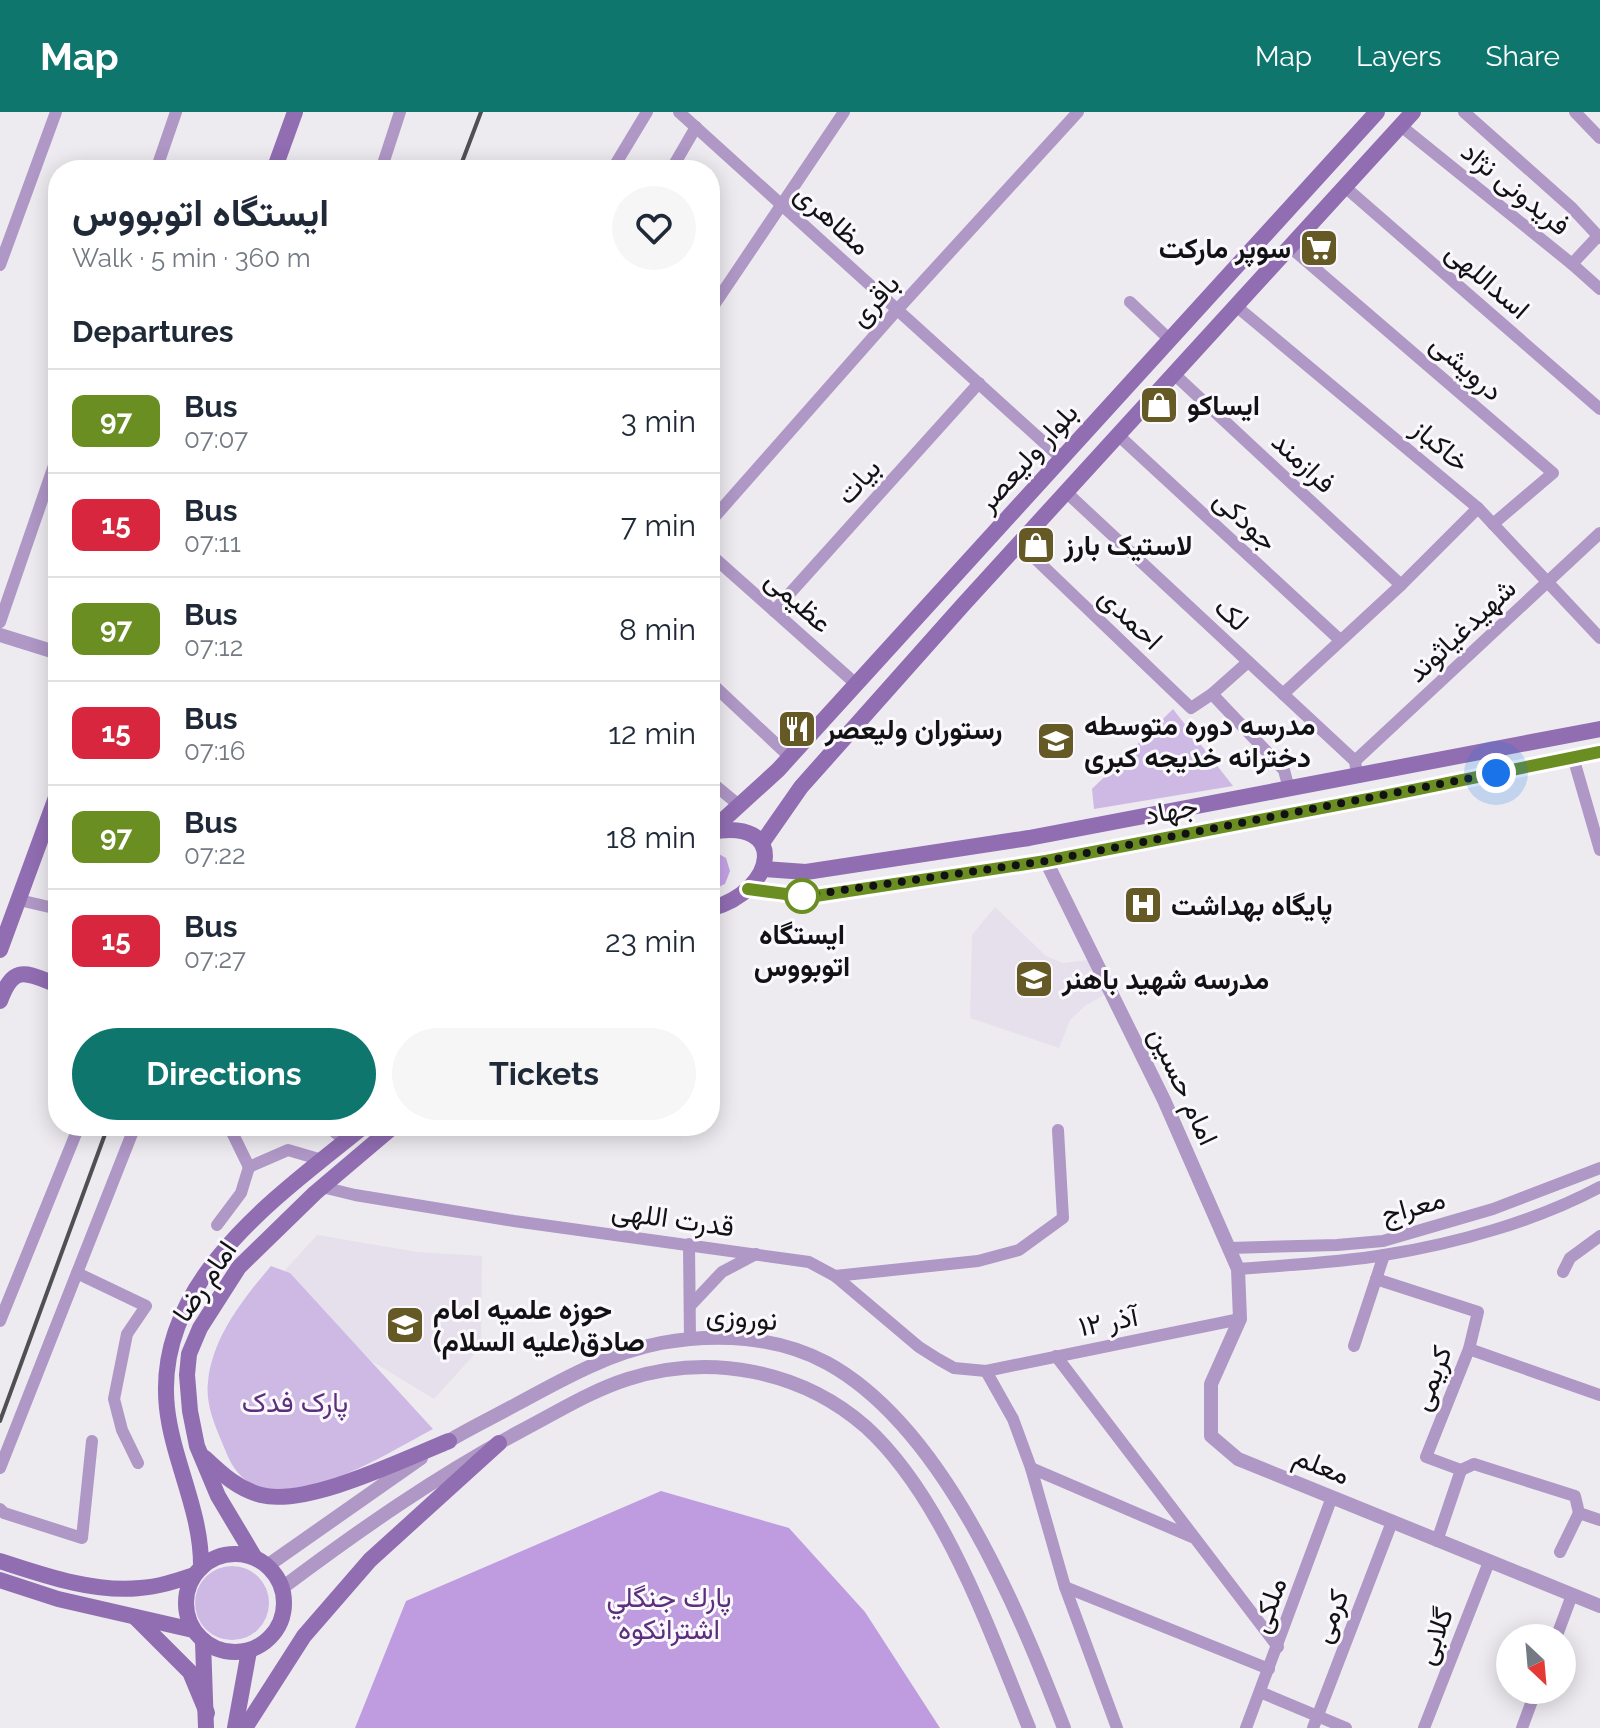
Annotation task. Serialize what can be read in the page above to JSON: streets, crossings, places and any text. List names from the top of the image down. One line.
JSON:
{"streets":{"main road":["بلوار ولیعصر","جهاد","امام رضا"],"street":["فریدونی نژاد","مظاهری","اسداللهی","باقری","درویشی","خاکباز","فرازمند","بیات","جودکی","عظیمی","لک","احمدی","شهید‌غیاثوند","امام حسین","معراج","قدرت اللهی","نوروزی","۱۲ آذر","کریمی","معلم","ملکی","کرمی","گلابی"]},"crossings":[["فریدونی نژاد","بلوار ولیعصر"],["مظاهری","باقری"],["مظاهری","بلوار ولیعصر"],["مظاهری","بیات"],["اسداللهی","بلوار ولیعصر"],["درویشی","خاکباز"],["درویشی","بلوار ولیعصر"],["خاکباز","بلوار ولیعصر"],["خاکباز","شهید‌غیاثوند"],["بلوار ولیعصر","فرازمند"],["بلوار ولیعصر","جودکی"],["بلوار ولیعصر","عظیمی"],["بلوار ولیعصر","لک"],["بلوار ولیعصر","احمدی"],["بیات","عظیمی"],["لک","شهید‌غیاثوند"],["لک","جهاد"],["شهید‌غیاثوند","جهاد"],["جهاد","امام حسین"],["امام حسین","معراج"],["امام حسین","معلم"],["معراج","معلم"],["قدرت اللهی","امام رضا"],["قدرت اللهی","۱۲ آذر"],["امام رضا","نوروزی"],["۱۲ آذر","معلم"],["معلم","ملکی"],["معلم","کرمی"],["معلم","گلابی"]],"parks":["پارک فدک","پارك جنگلي اشترانكوه"],"places":{"supermarket":["سوپر مارکت"],"shop":["ایساکو","لاستیک بارز"],"restaurant":["رستوران ولیعصر"],"school or university":["مدرسه دوره متوسطه دخترانه خدیجه کبری","مدرسه شهید باهنر","حوزه علمیه امام صادق(علیه السلام)"],"other":["ایستگاه اتوبووس"],"hospital":["پایگاه بهداشت"]},"lines":["bus line 97"],"north":"bottom right","page":{"header":"Map","nav":["Map","Layers","Share"],"heading":[["ایستگاه اتوبووس","Walk · 5 min · 360 m"],"Departures"],"list":[{"mark":"97","name":"Bus","note":"07:07","value":"3 min"},{"mark":"15","name":"Bus","note":"07:11","value":"7 min"},{"mark":"97","name":"Bus","note":"07:12","value":"8 min"},{"mark":"15","name":"Bus","note":"07:16","value":"12 min"},{"mark":"97","name":"Bus","note":"07:22","value":"18 min"},{"mark":"15","name":"Bus","note":"07:27","value":"23 min"}],"buttons":["Directions","Tickets"]}}
